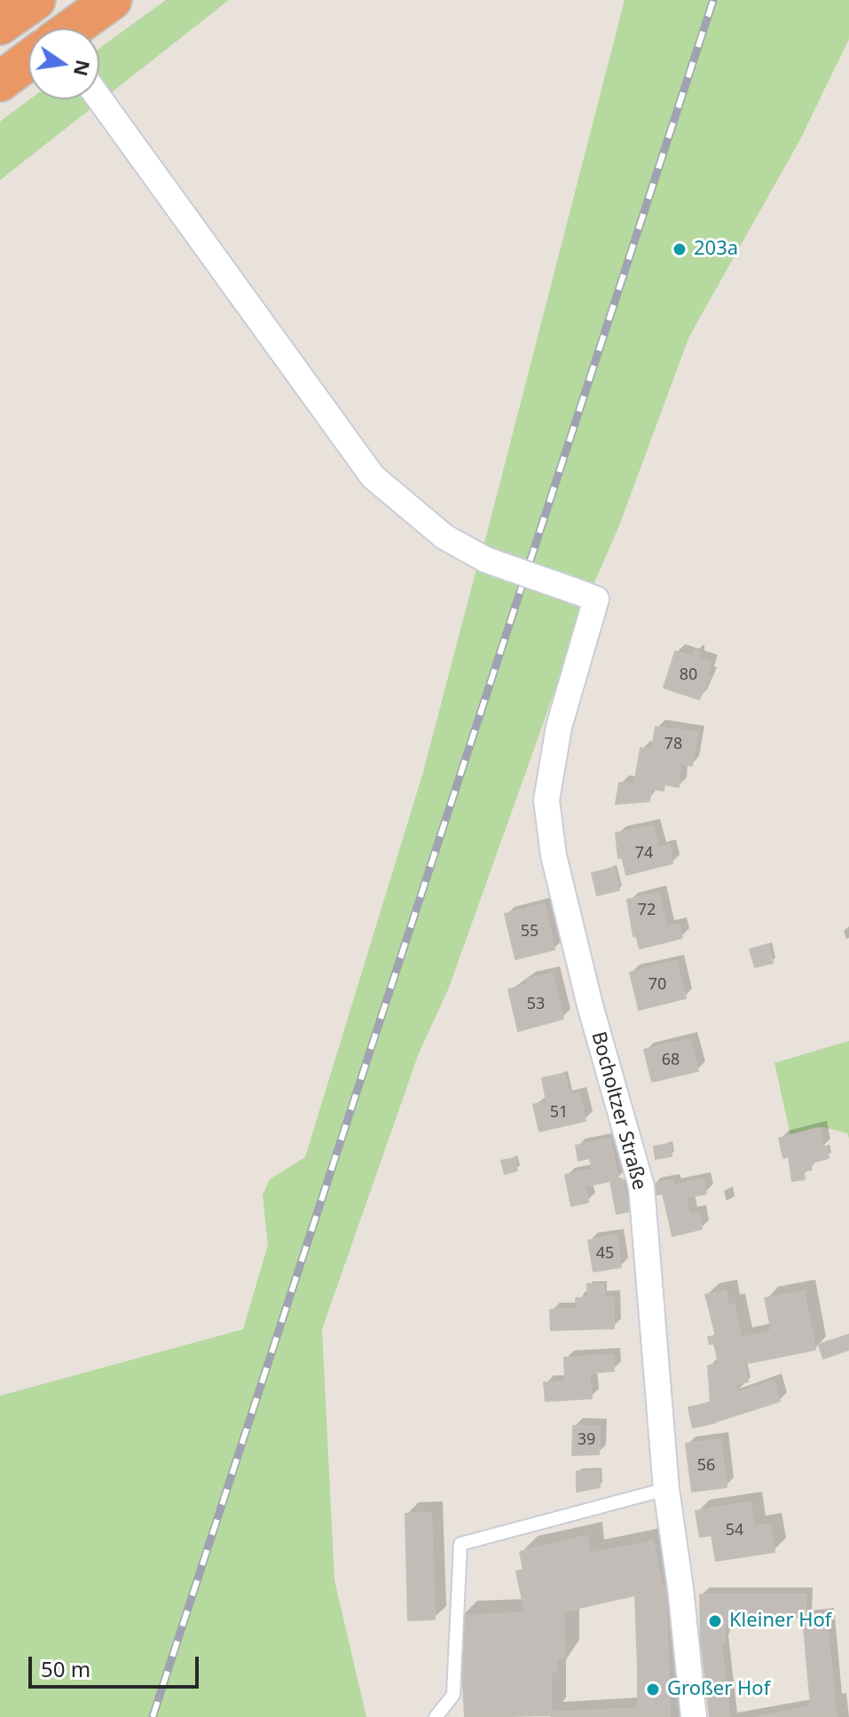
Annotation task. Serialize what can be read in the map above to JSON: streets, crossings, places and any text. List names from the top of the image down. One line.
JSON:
{"streets":{"street":["Bocholtzer Straße"]},"places":["203a","Kleiner Hof","Großer Hof"],"house_numbers":["80","78","74","72","55","70","53","68","51","45","39","56","54"],"scale_bar":"50 m","north":"right"}
